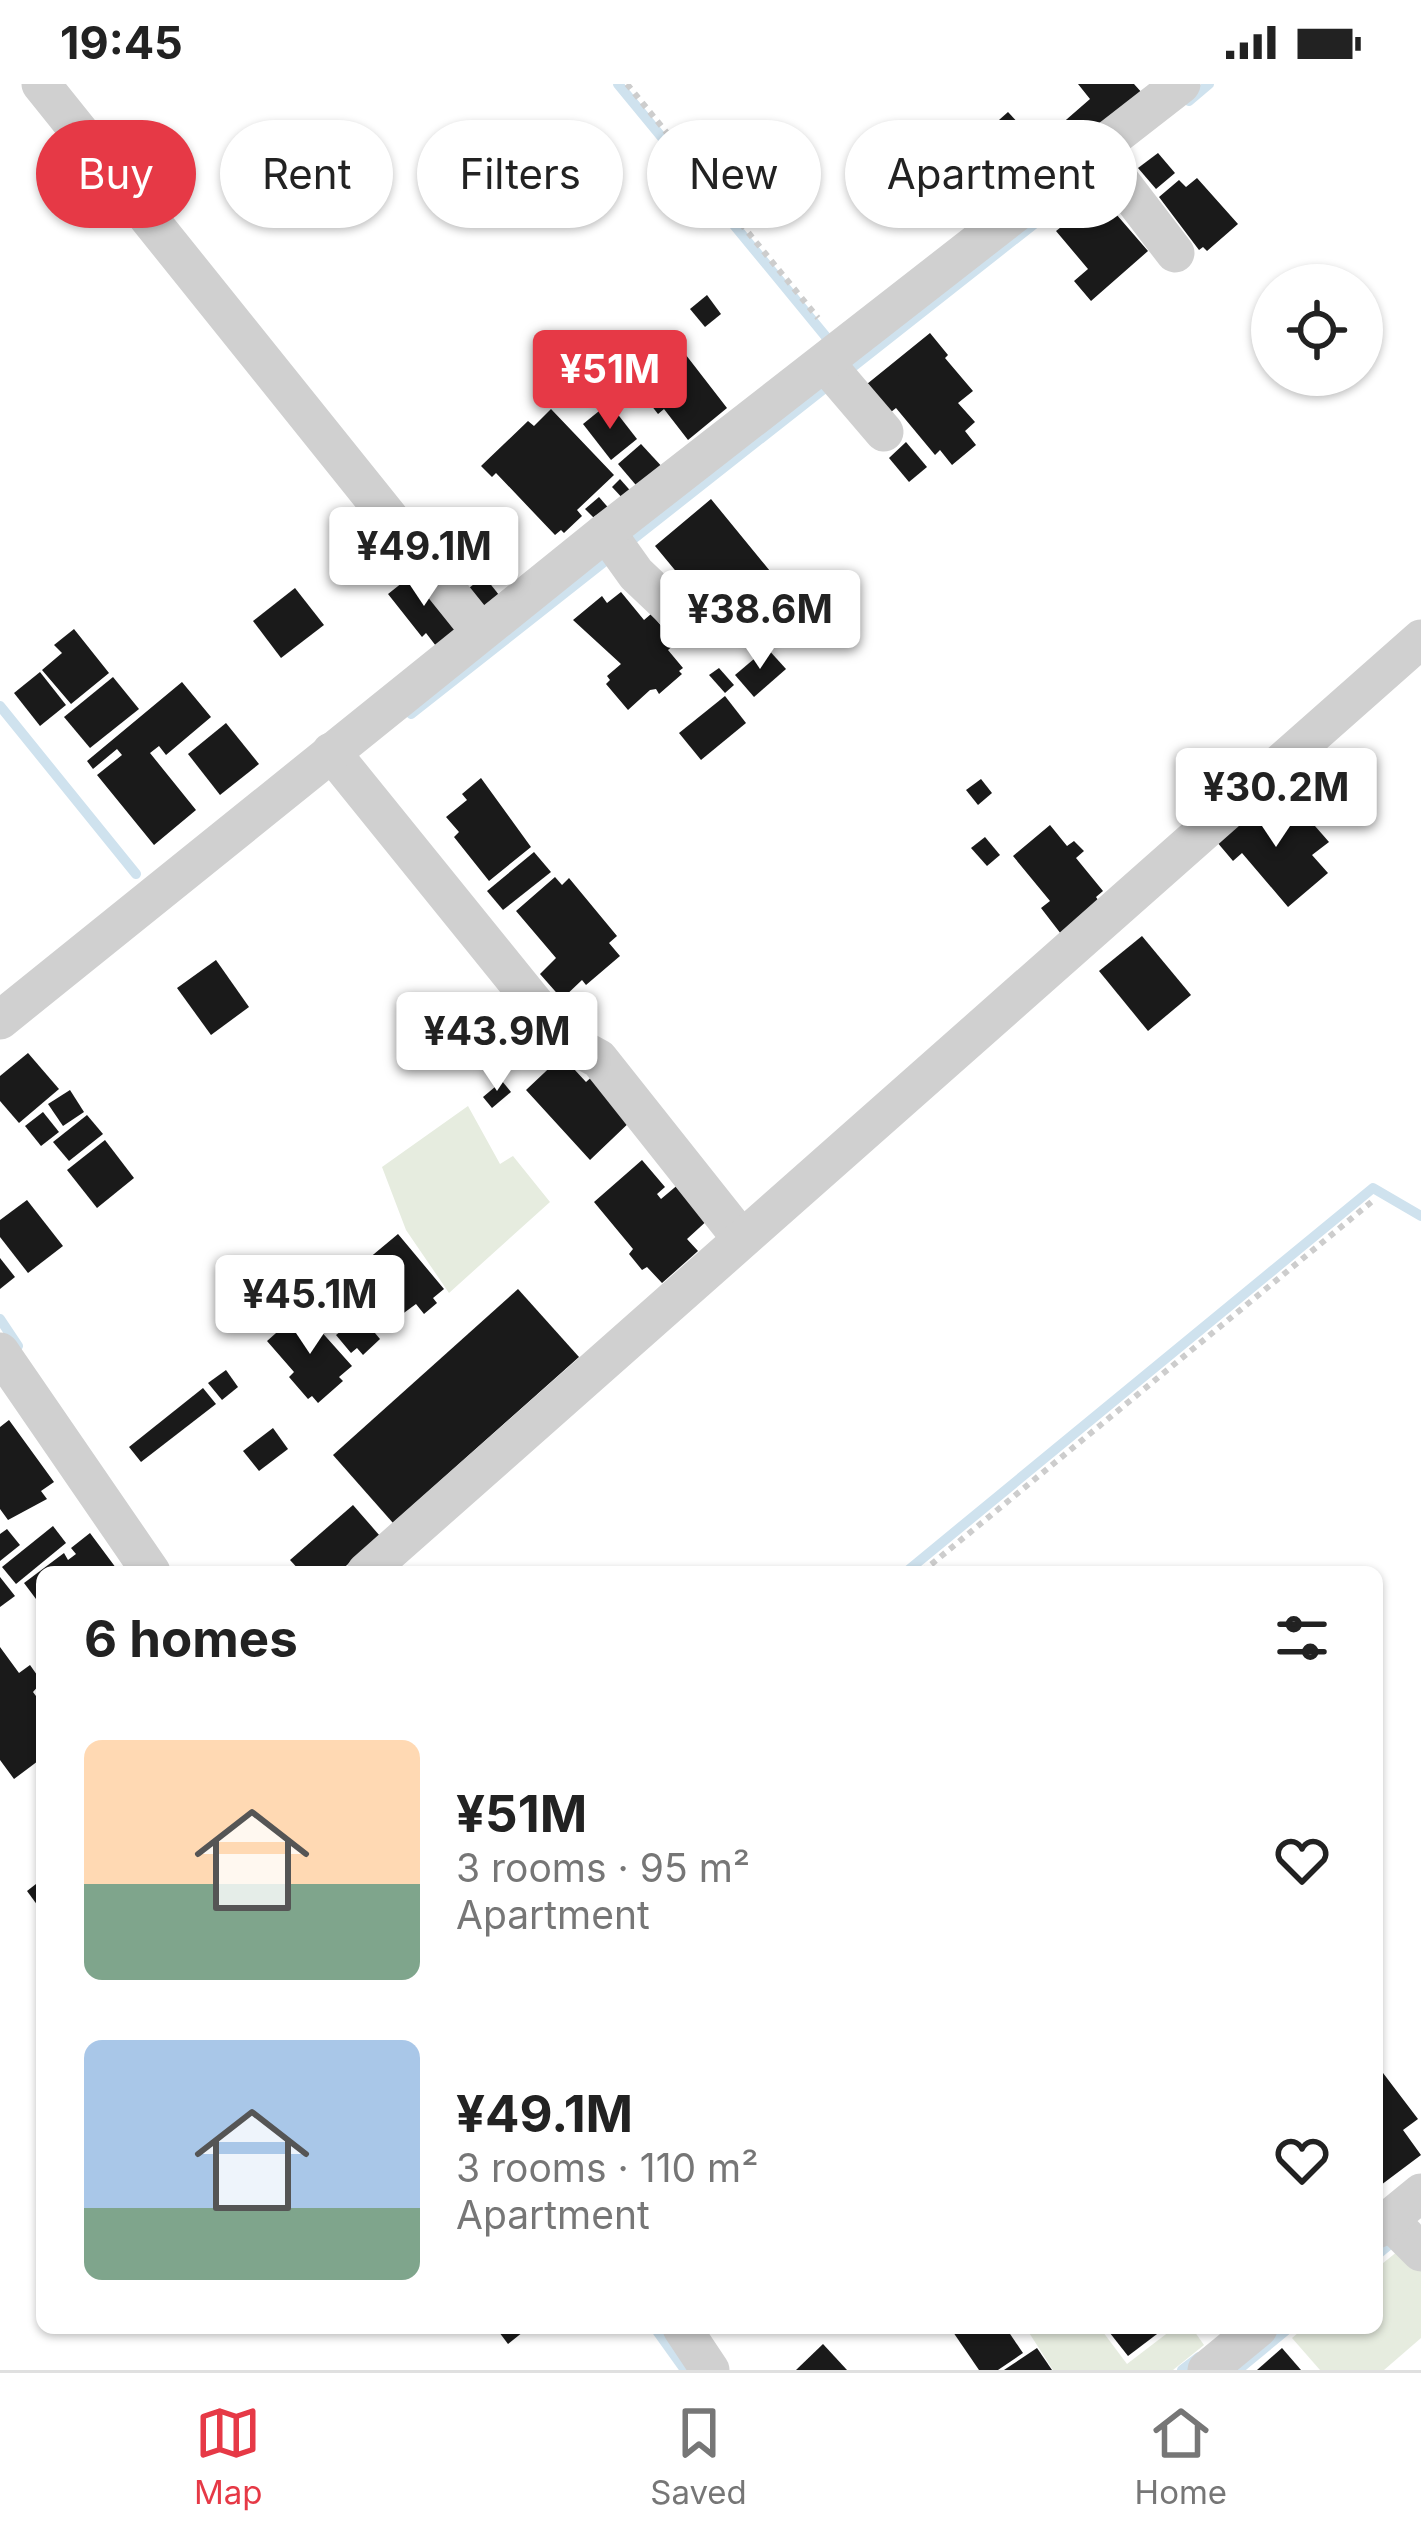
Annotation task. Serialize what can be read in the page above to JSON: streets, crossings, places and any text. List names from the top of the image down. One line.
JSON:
{"page":{"status":"19:45","chip":["Buy","Rent","Filters","New","Apartment"],"price":["¥51M","¥49.1M","¥38.6M","¥30.2M","¥43.9M","¥45.1M"],"heading":"6 homes","list":[{"name":"¥51M","note":"3 rooms · 95 m² · Apartment"},{"name":"¥49.1M","note":"3 rooms · 110 m² · Apartment"}],"tabs":["Map","Saved","Home"]}}
